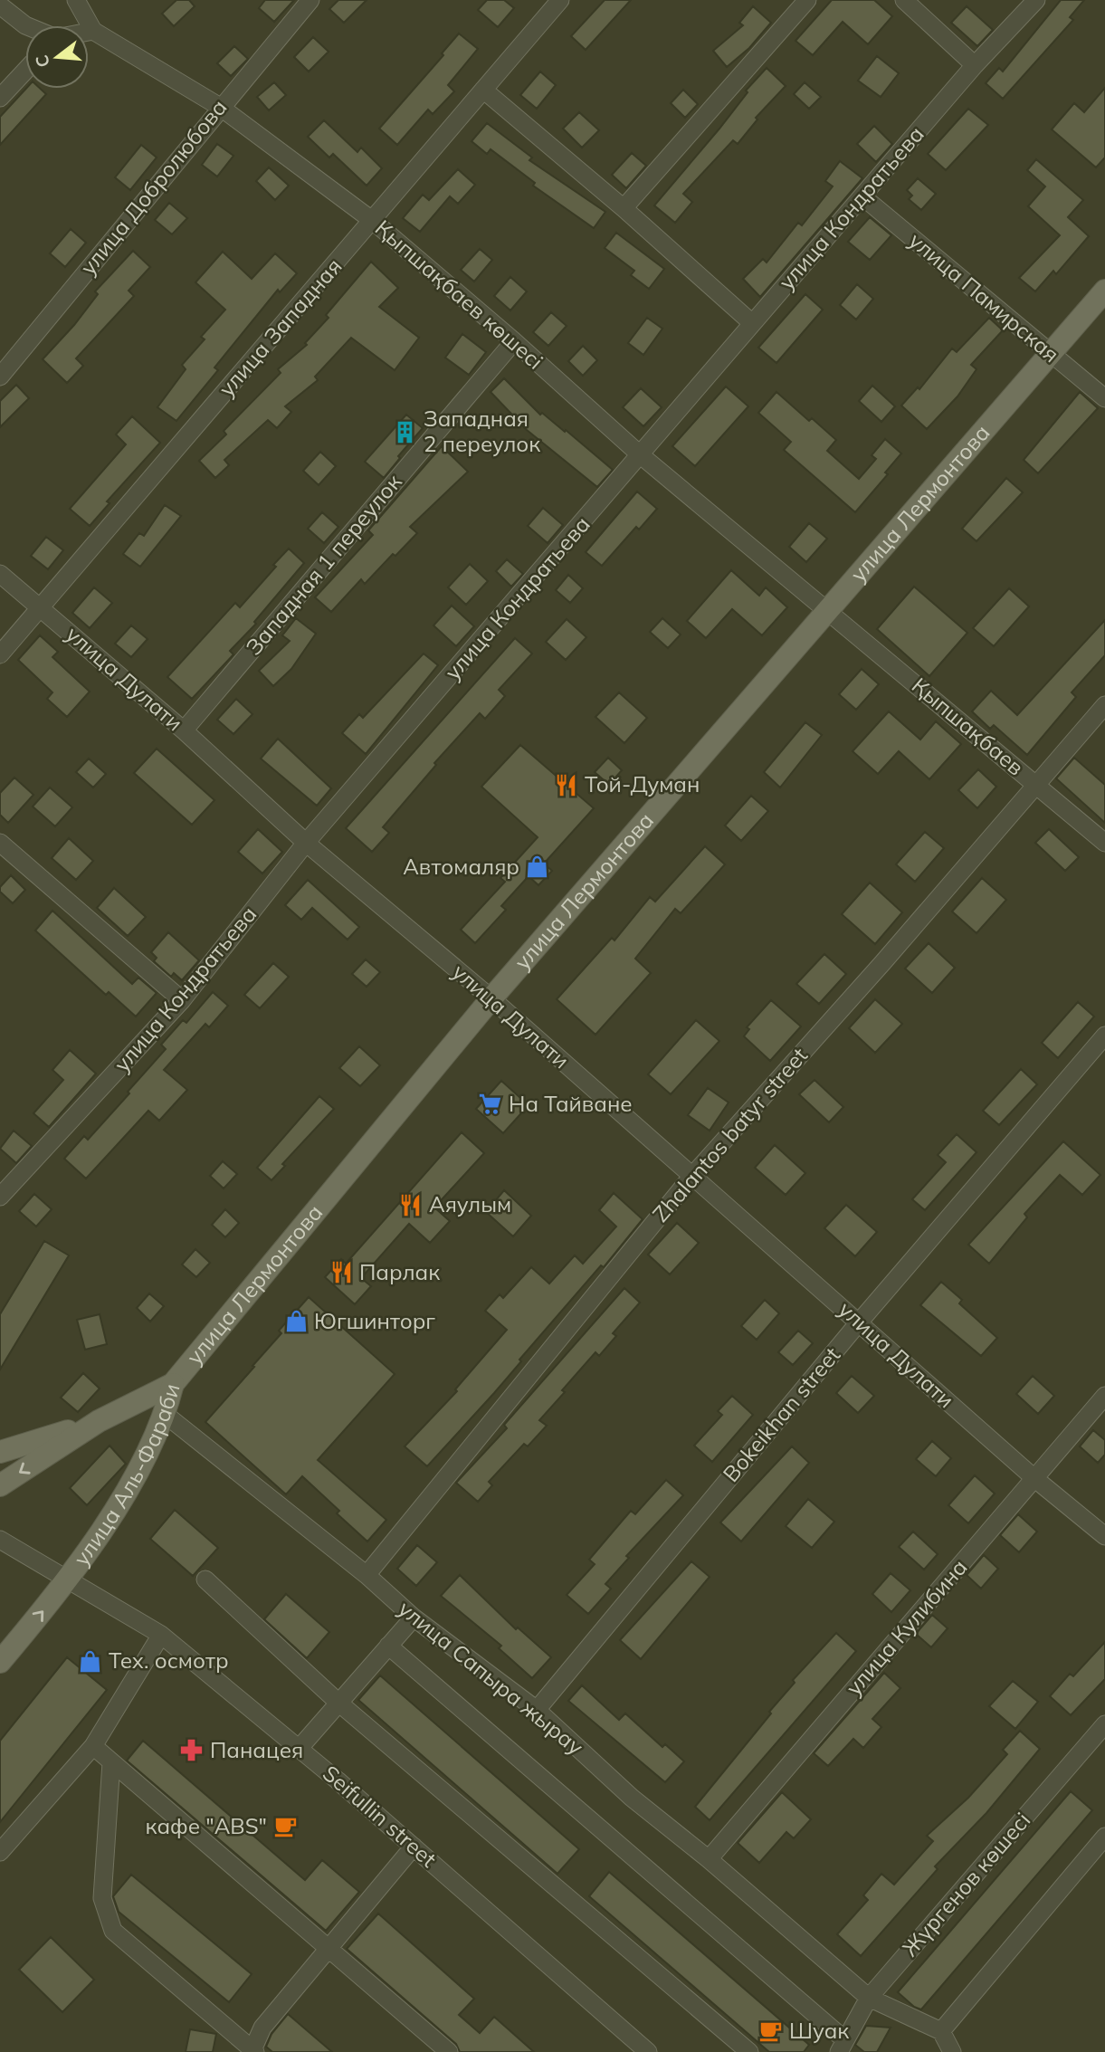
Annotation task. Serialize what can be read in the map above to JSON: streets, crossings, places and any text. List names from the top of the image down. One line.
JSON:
{"streets":{"main road":["улица Лермонтова","улица Аль-Фараби"],"street":["улица Добролюбова","улица Кондратьева","Қыпшақбаев көшесі","улица Памирская","улица Западная","Западная 1 переулок","улица Дулати","Қыпшақбаев","Zhalantos batyr street","Bokeikhan street","улица Кулибина","улица Сапыра жырау","Seifullin street","Жүргенов көшесі"]},"crossings":[["улица Добролюбова","Қыпшақбаев көшесі"],["улица Кондратьева","Қыпшақбаев көшесі"],["улица Кондратьева","улица Памирская"],["улица Кондратьева","улица Дулати"],["Қыпшақбаев көшесі","улица Западная"],["Қыпшақбаев көшесі","улица Лермонтова"],["Қыпшақбаев көшесі","Западная 1 переулок"],["Қыпшақбаев көшесі","Қыпшақбаев"],["улица Памирская","улица Лермонтова"],["улица Западная","улица Дулати"],["улица Лермонтова","улица Дулати"],["улица Лермонтова","Қыпшақбаев"],["улица Лермонтова","улица Аль-Фараби"],["Западная 1 переулок","улица Дулати"],["улица Дулати","Zhalantos batyr street"],["улица Дулати","Bokeikhan street"],["улица Дулати","улица Кулибина"],["Қыпшақбаев","Zhalantos batyr street"],["Zhalantos batyr street","улица Сапыра жырау"],["Bokeikhan street","улица Сапыра жырау"],["улица Аль-Фараби","улица Сапыра жырау"],["улица Аль-Фараби","Seifullin street"],["улица Кулибина","улица Сапыра жырау"],["улица Сапыра жырау","Жүргенов көшесі"]],"places":{"building":["Западная 2 переулок"],"restaurant":["Той-Думан","Аяулым","Парлак"],"shop":["Автомаляр","Югшинторг","Тех. осмотр"],"supermarket":["На Тайване"],"pharmacy":["Панацея"],"cafe":["кафе \"ABS\"","Шуак"]},"north":"left"}
